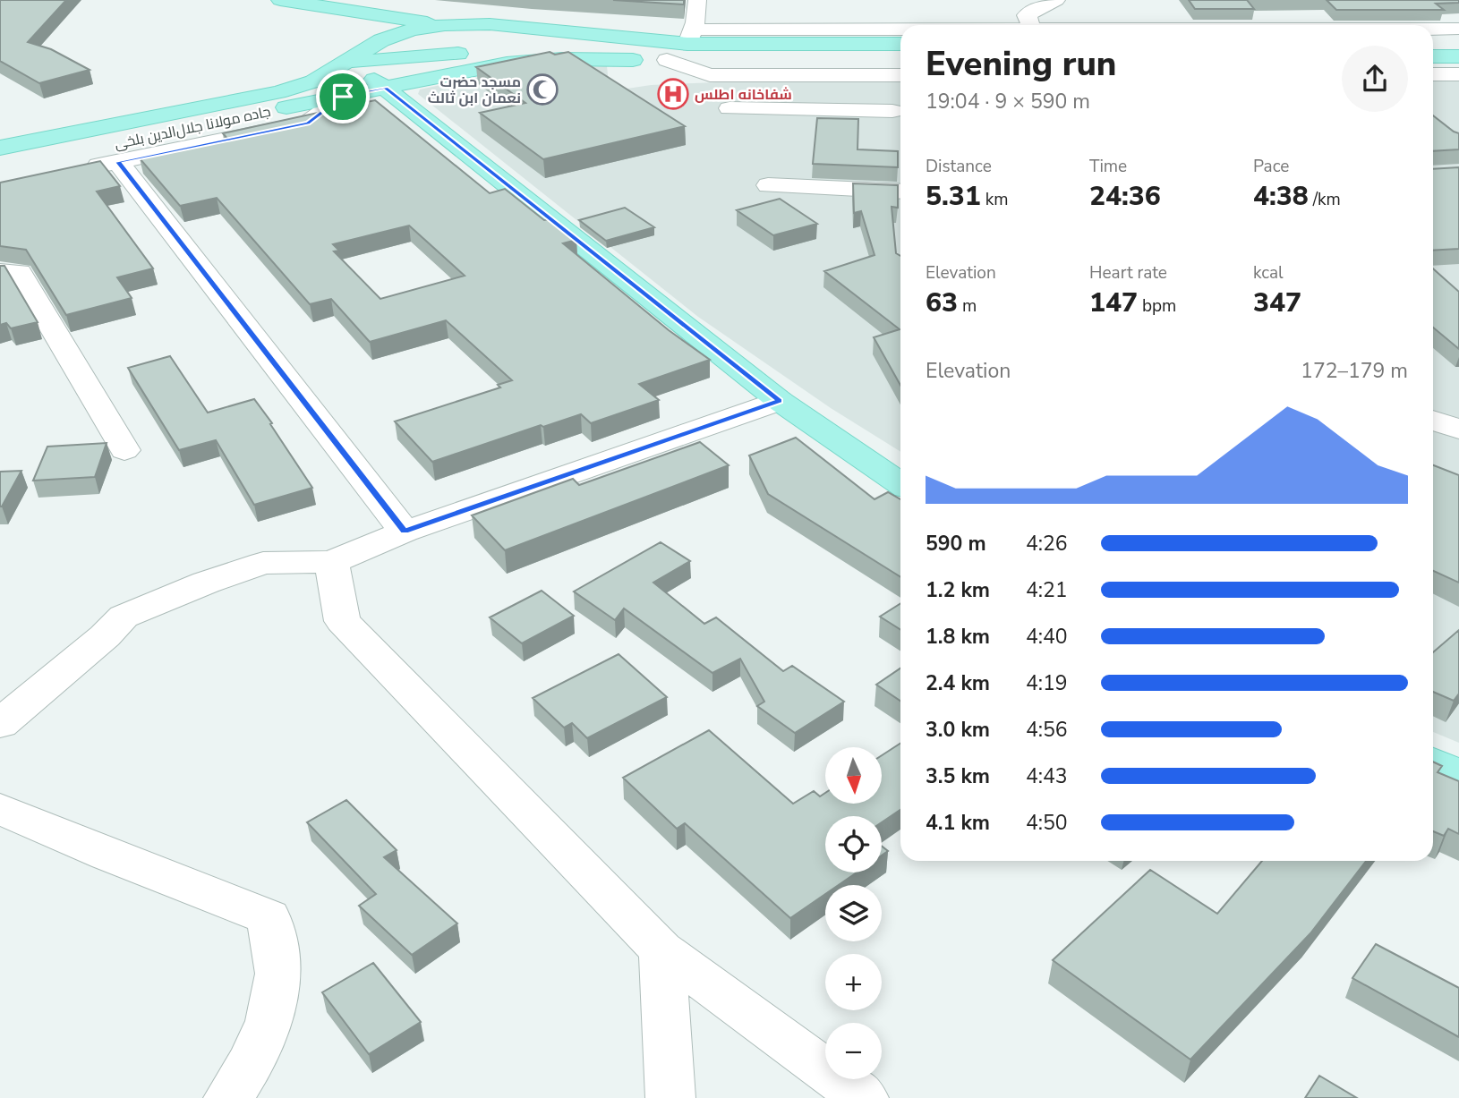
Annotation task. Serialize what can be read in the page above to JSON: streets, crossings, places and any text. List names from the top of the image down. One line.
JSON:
{"streets":{"main road":["جاده مولانا جلال‌الدین بلخی"]},"places":{"mosque":["مسجد حضرت نعمان ابن ثالث"],"hospital":["شفاخانه اطلس"]},"north":"bottom","page":{"heading":["Evening run","19:04 · 9 × 590 m"],"stats":[["Distance","5.31 km"],["Time","24:36"],["Pace","4:38 /km"],["Elevation","63 m"],["Heart rate","147 bpm"],["kcal","347"]],"chart":["Elevation","172–179 m"],"list":[{"name":"590 m","note":"4:26"},{"name":"1.2 km","note":"4:21"},{"name":"1.8 km","note":"4:40"},{"name":"2.4 km","note":"4:19"},{"name":"3.0 km","note":"4:56"},{"name":"3.5 km","note":"4:43"},{"name":"4.1 km","note":"4:50"}],"map_buttons":["+","−"]}}
